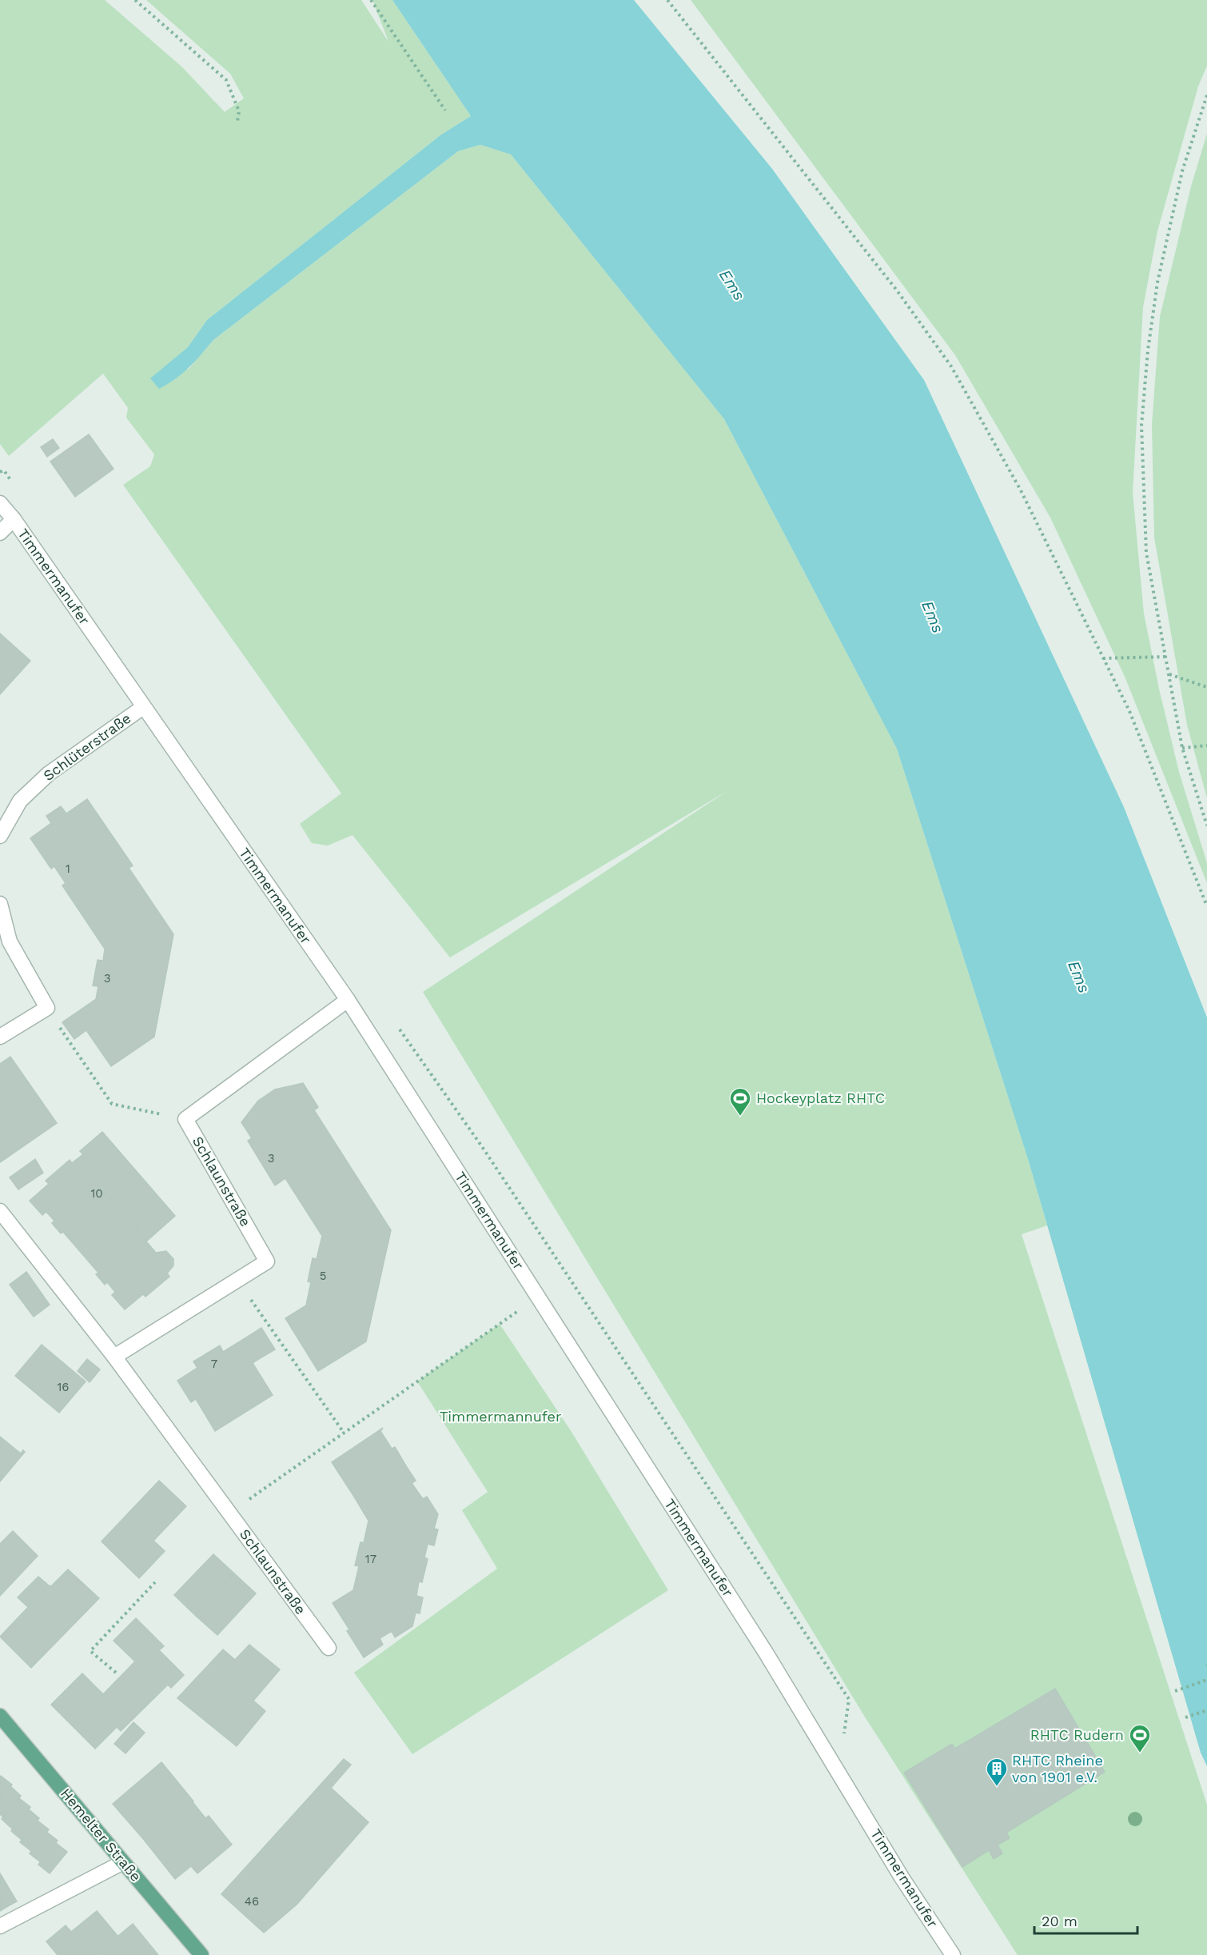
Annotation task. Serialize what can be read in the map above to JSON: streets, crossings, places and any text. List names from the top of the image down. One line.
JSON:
{"streets":{"main road":["Hemelter Straße"],"street":["Timmermanufer","Schlüterstraße","Schlaunstraße"]},"crossings":[["Timmermanufer","Schlüterstraße"],["Timmermanufer","Schlaunstraße"]],"water":["Ems"],"parks":["Timmermannufer"],"places":{"sports":["Hockeyplatz RHTC","RHTC Rudern"],"building":["RHTC Rheine von 1901 e.V."]},"house_numbers":["1","3","3","10","5","7","16","17","46"],"scale_bar":"20 m"}
